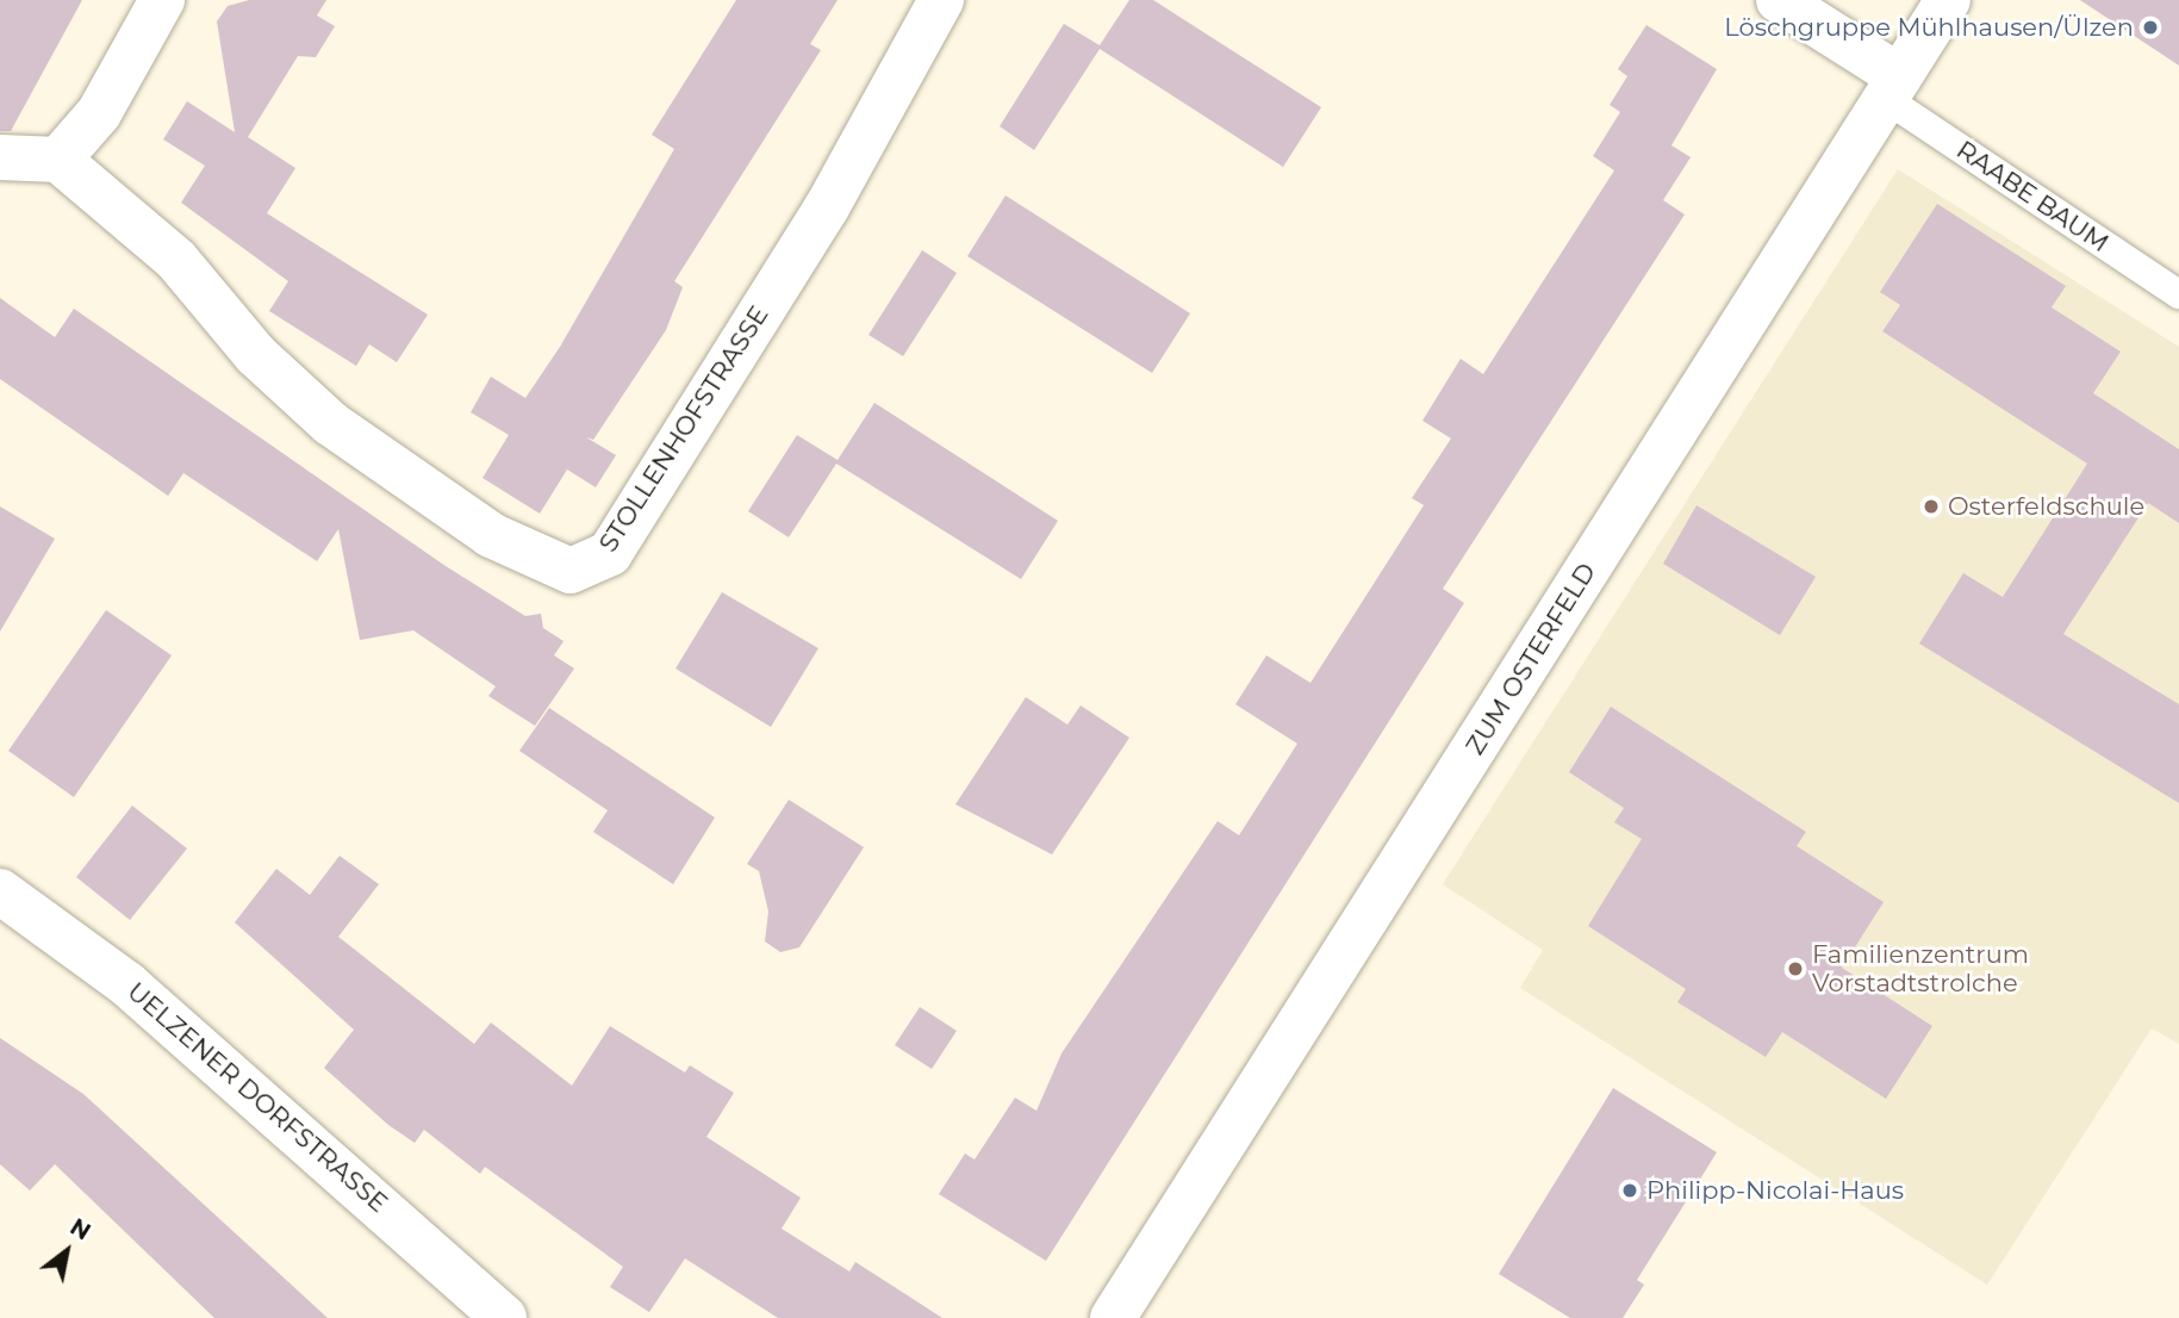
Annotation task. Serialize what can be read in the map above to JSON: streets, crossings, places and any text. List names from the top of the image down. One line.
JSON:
{"streets":{"street":["STOLLENHOFSTRASSE","ZUM OSTERFELD","UELZENER DORFSTRASSE"],"lane":["RAABE BAUM"]},"crossings":[["RAABE BAUM","ZUM OSTERFELD"]],"places":["Löschgruppe Mühlhausen/Ülzen","Osterfeldschule","Familienzentrum Vorstadtstrolche","Philipp-Nicolai-Haus"],"north":"top right"}
